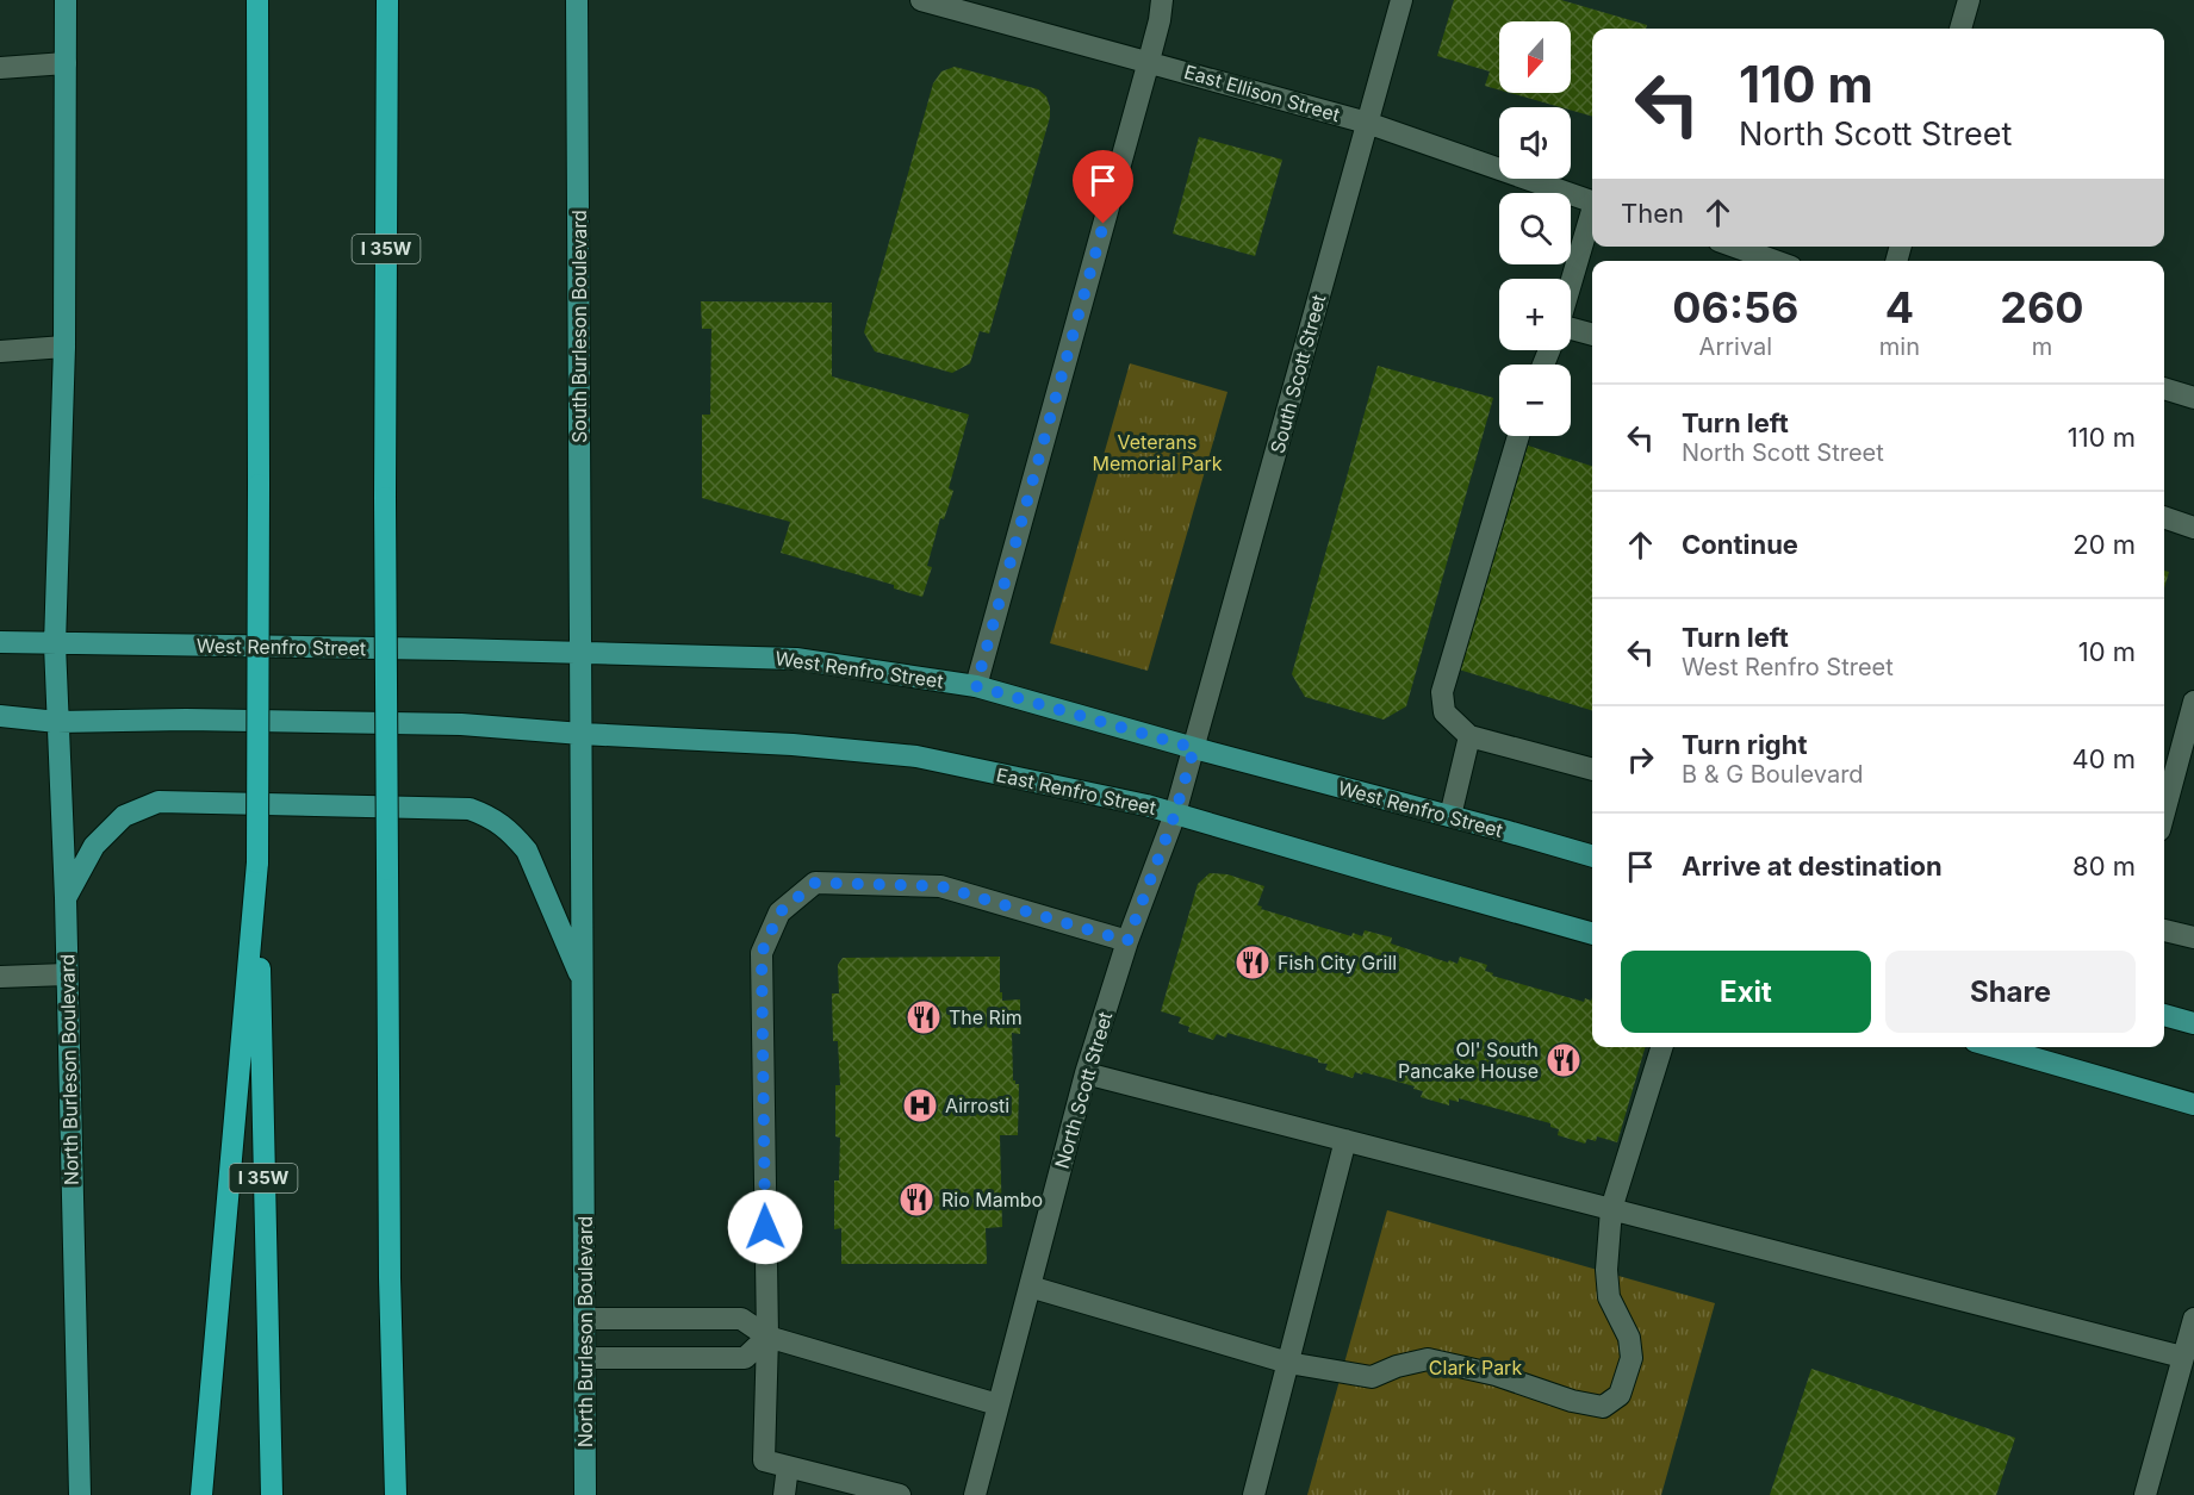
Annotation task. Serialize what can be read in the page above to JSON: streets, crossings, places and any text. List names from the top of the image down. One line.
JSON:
{"streets":{"highway":["I 35W"],"main road":["South Burleson Boulevard","West Renfro Street","East Renfro Street","North Burleson Boulevard"],"street":["East Ellison Street","South Scott Street","North Scott Street"]},"crossings":[["East Ellison Street","South Scott Street"],["South Burleson Boulevard","West Renfro Street"],["South Burleson Boulevard","North Burleson Boulevard"],["South Scott Street","West Renfro Street"],["South Scott Street","East Renfro Street"],["South Scott Street","North Scott Street"],["West Renfro Street","North Burleson Boulevard"],["East Renfro Street","North Burleson Boulevard"],["East Renfro Street","North Scott Street"]],"parks":["Veterans Memorial Park","Clark Park"],"places":{"restaurant":["Fish City Grill","The Rim","Ol' South Pancake House","Rio Mambo"],"hospital":["Airrosti"]},"north":"bottom","page":{"map_buttons":["+","−"],"turn":["110 m","North Scott Street"],"then":"Then","eta":["06:56","Arrival","4","min","260","m"],"list":[{"name":"Turn left","note":"North Scott Street","value":"110 m"},{"name":"Continue","value":"20 m"},{"name":"Turn left","note":"West Renfro Street","value":"10 m"},{"name":"Turn right","note":"B & G Boulevard","value":"40 m"},{"name":"Arrive at destination","value":"80 m"}],"buttons":["Exit","Share"]}}
